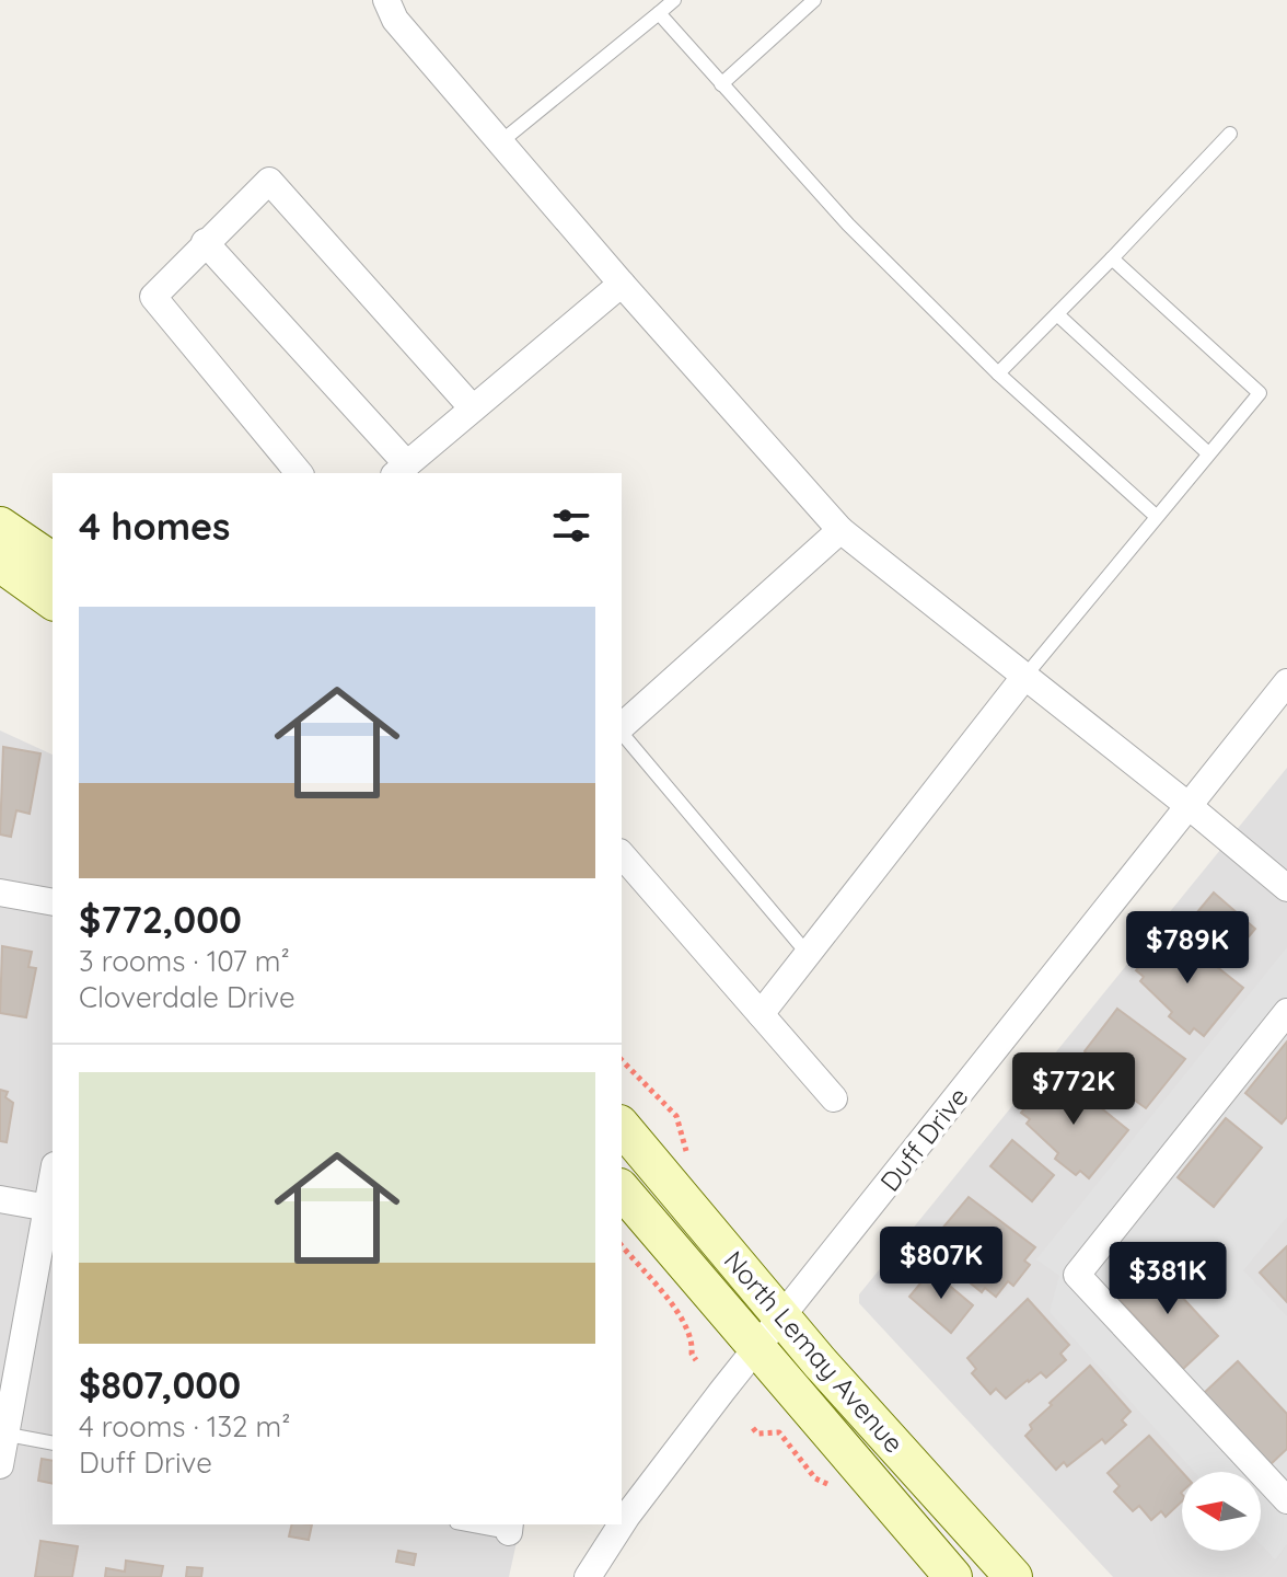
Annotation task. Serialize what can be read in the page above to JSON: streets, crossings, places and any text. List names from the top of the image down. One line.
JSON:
{"streets":{"main road":["North Lemay Avenue"],"street":["Duff Drive"]},"crossings":[["Duff Drive","North Lemay Avenue"]],"north":"left","page":{"heading":"4 homes","list":[{"name":"$772,000","note":"3 rooms · 107 m² · Cloverdale Drive"},{"name":"$807,000","note":"4 rooms · 132 m² · Duff Drive"}],"price":["$789K","$772K","$807K","$381K"]}}
